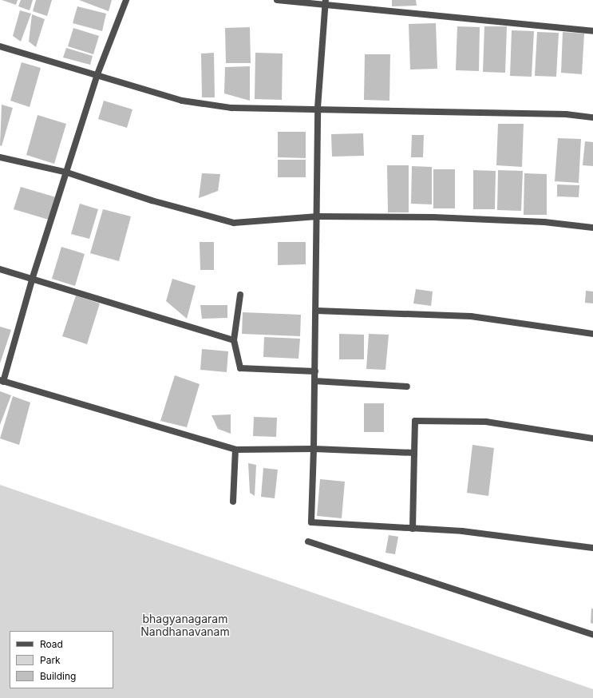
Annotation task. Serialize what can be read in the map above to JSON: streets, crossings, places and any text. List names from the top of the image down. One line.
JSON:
{"parks":["bhagyanagaram Nandhanavanam"],"legend":["Road","Park","Building"]}
